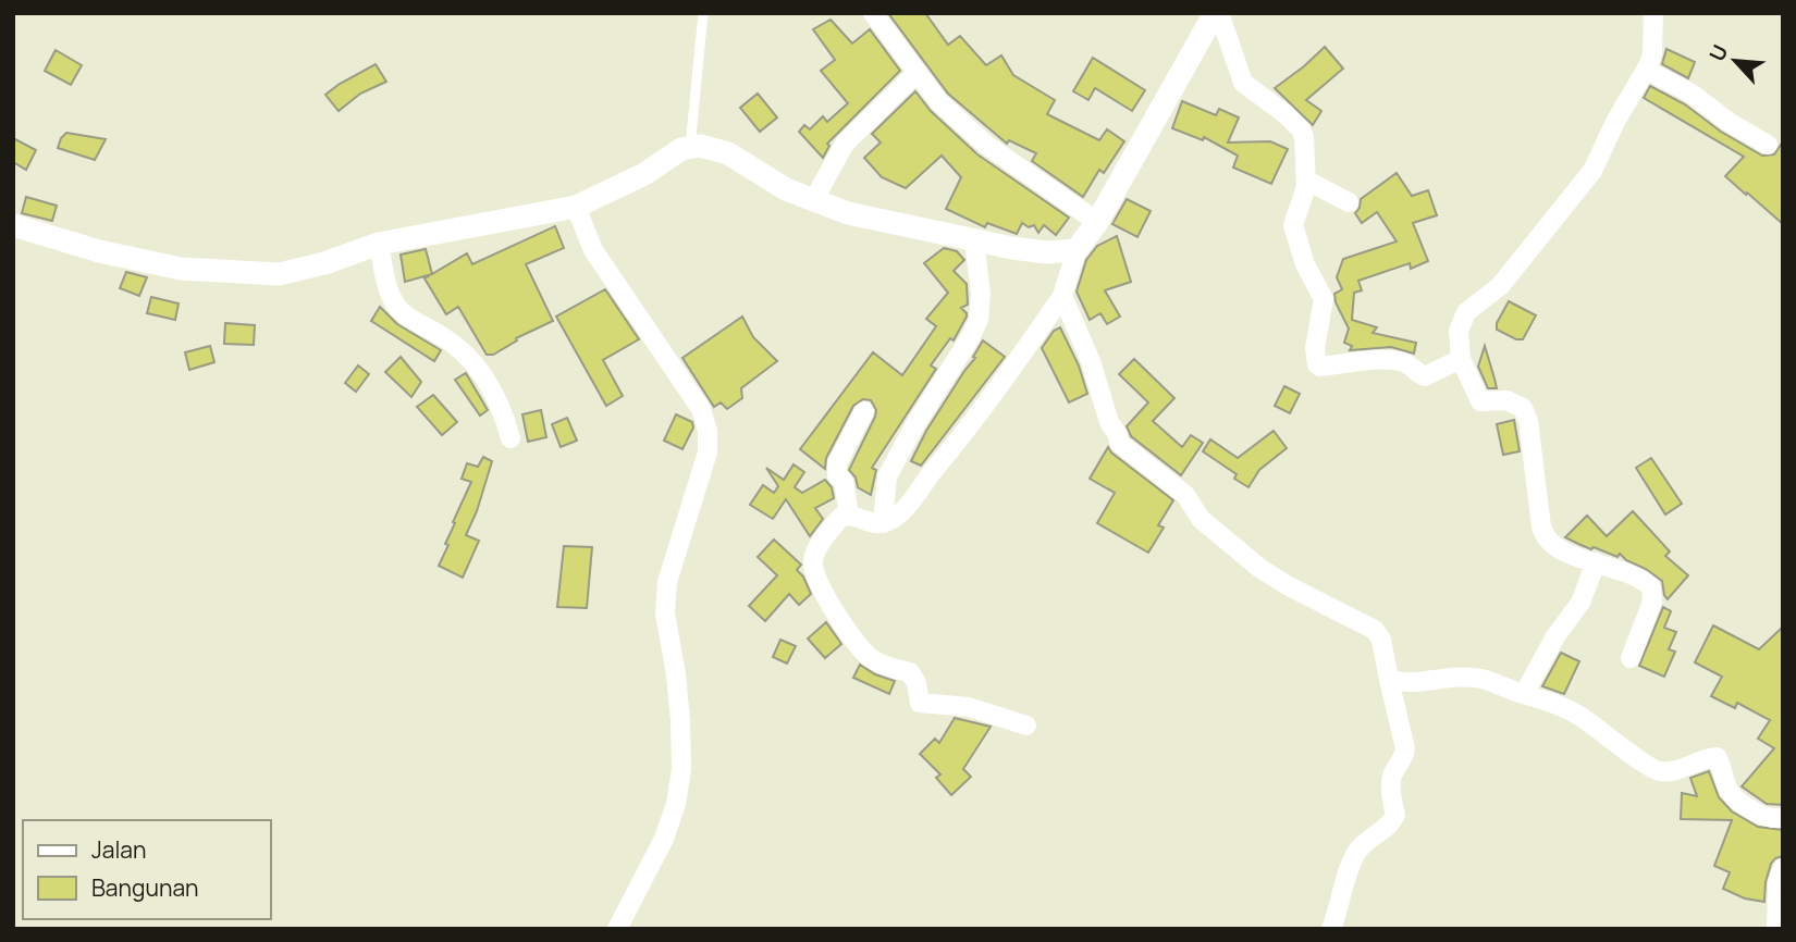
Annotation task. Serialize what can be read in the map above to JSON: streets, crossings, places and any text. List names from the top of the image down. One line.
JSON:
{"legend":["Jalan","Bangunan"],"north":"top left"}
